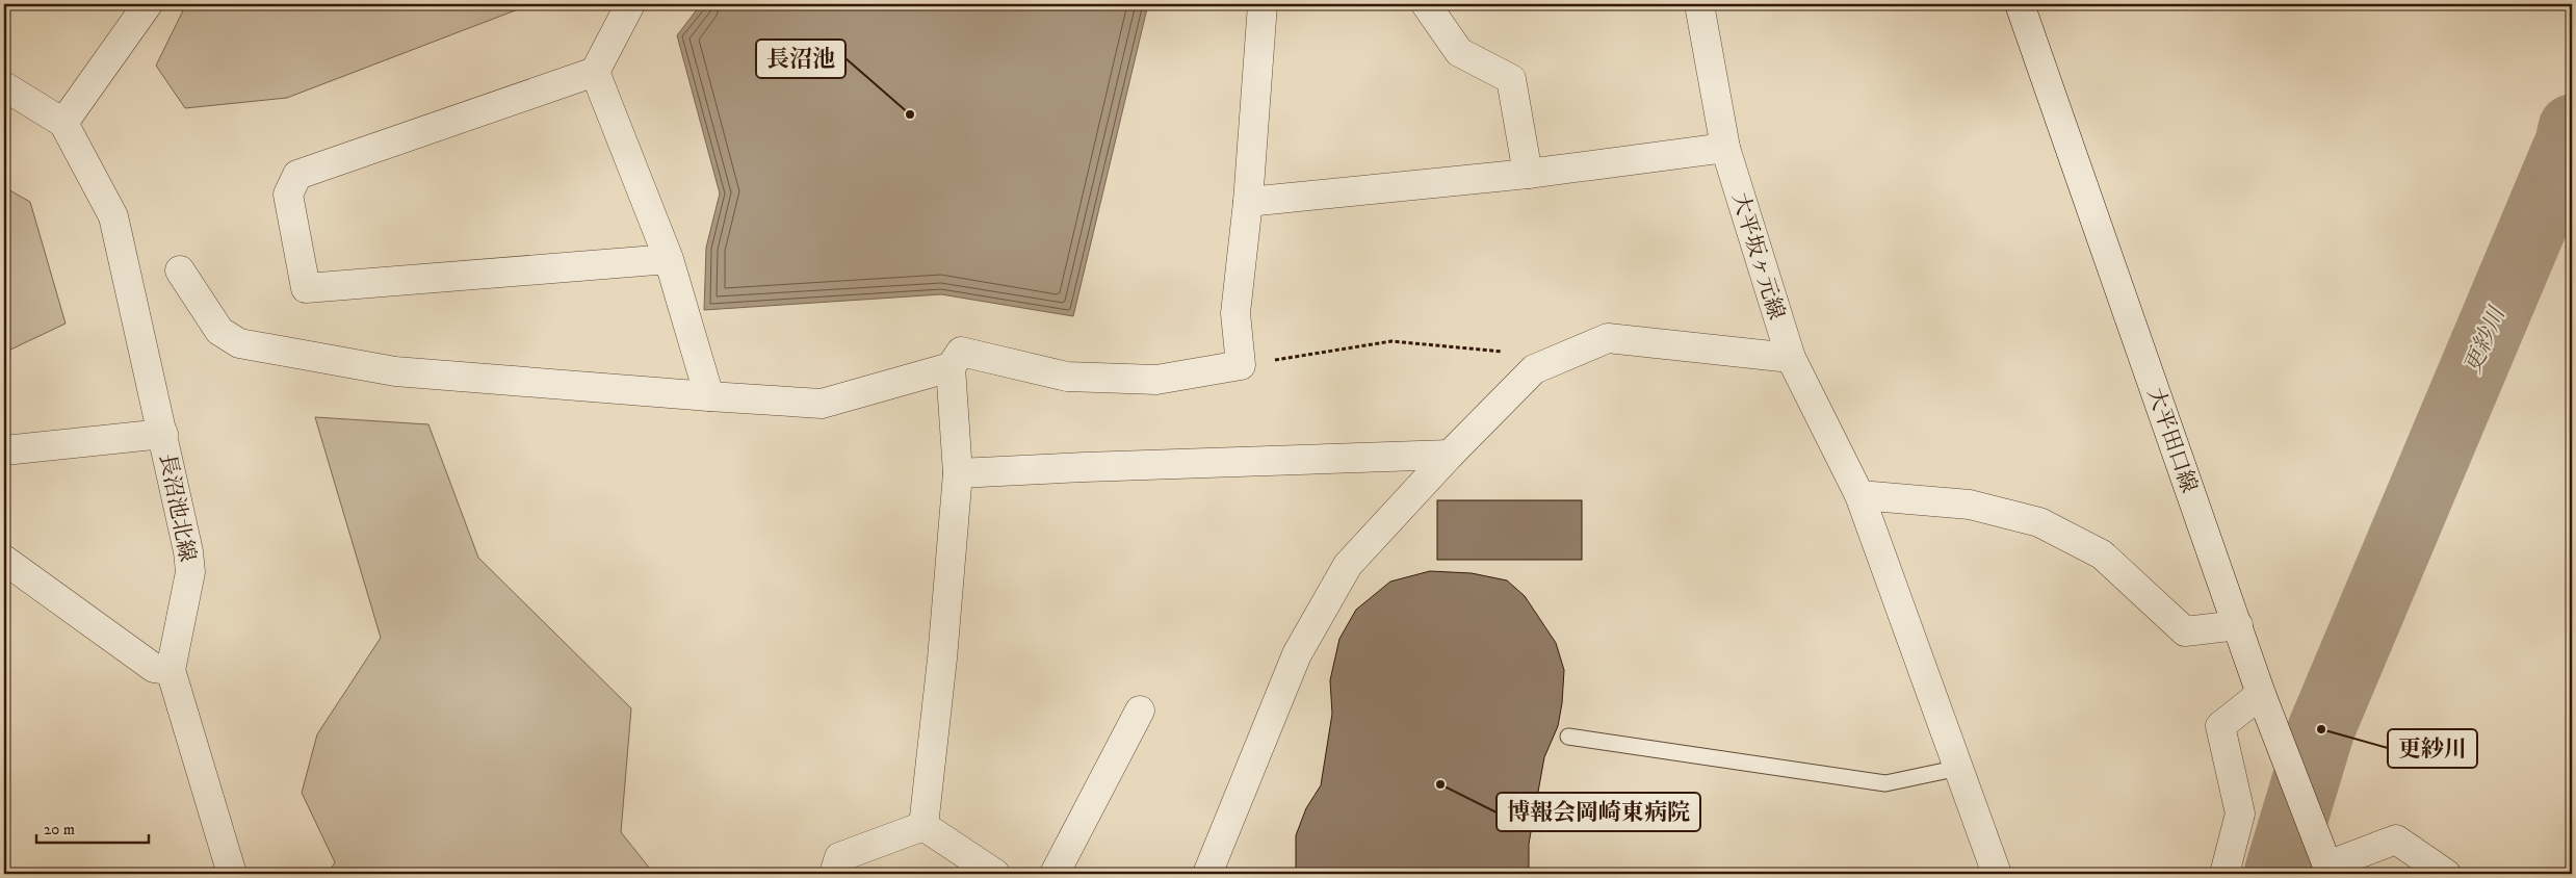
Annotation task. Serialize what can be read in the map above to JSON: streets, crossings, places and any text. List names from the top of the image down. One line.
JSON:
{"streets":{"street":["大平坂ヶ元線","大平田口線","長沼池北線"]},"water":["更紗川"],"places":["長沼池","更紗川","博報会岡崎東病院"],"scale_bar":"20 m"}
